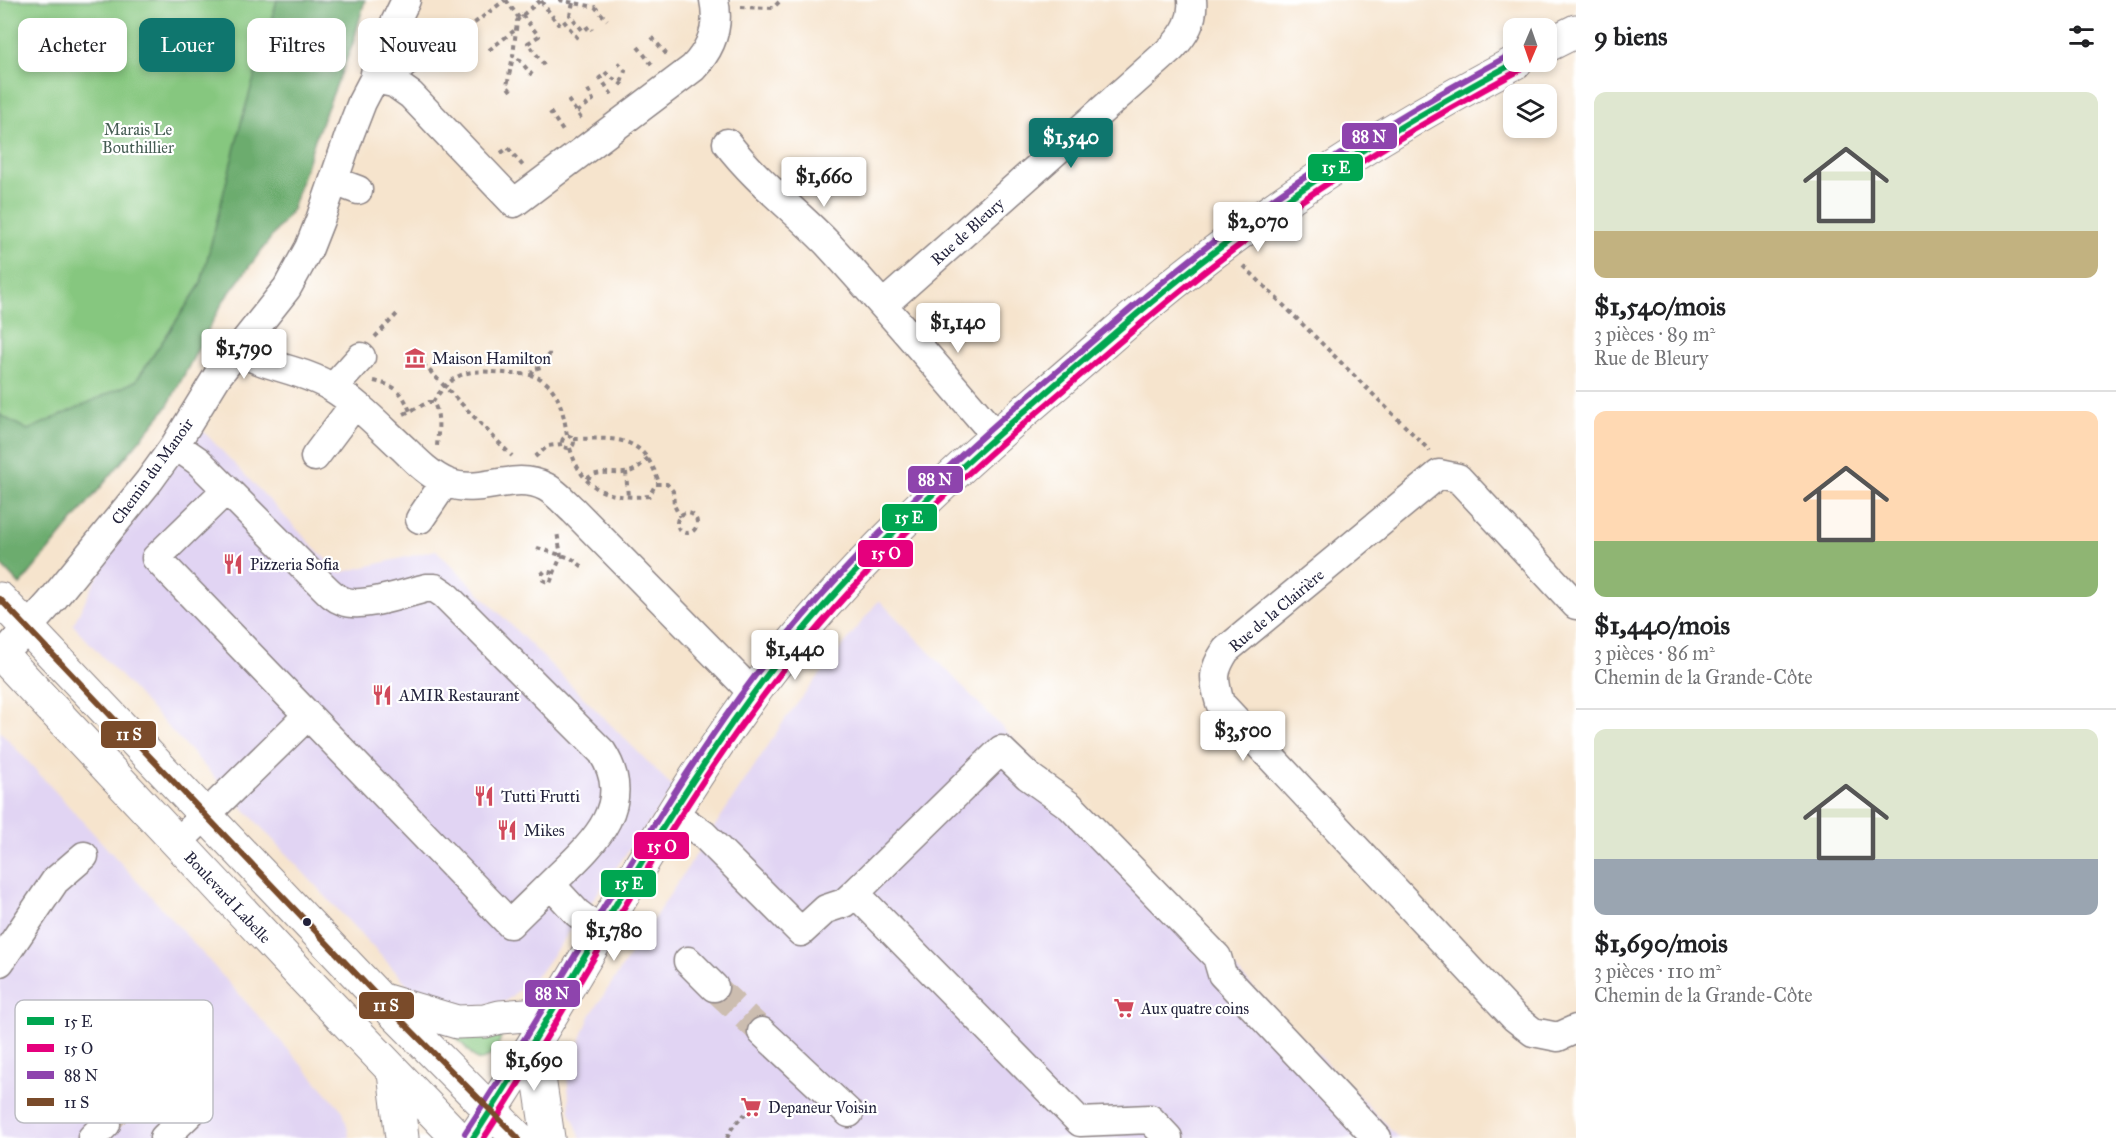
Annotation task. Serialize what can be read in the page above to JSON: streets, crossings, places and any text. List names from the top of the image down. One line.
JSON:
{"streets":{"main road":["Boulevard Labelle"],"street":["Rue de Bleury","Chemin du Manoir","Rue de la Clairière"]},"crossings":[["Chemin du Manoir","Boulevard Labelle"]],"parks":["Marais Le Bouthillier"],"places":{"museum":["Maison Hamilton"],"restaurant":["Pizzeria Sofia","AMIR Restaurant","Tutti Frutti","Mikes"],"supermarket":["Aux quatre coins","Depaneur Voisin"]},"legend":["15 E","15 O","88 N","11 S"],"north":"bottom","page":{"heading":"9 biens","chip":["Acheter","Louer","Filtres","Nouveau"],"list":[{"name":"$1,540/mois","note":"3 pièces · 89 m² · Rue de Bleury"},{"name":"$1,440/mois","note":"3 pièces · 86 m² · Chemin de la Grande-Côte"},{"name":"$1,690/mois","note":"3 pièces · 110 m² · Chemin de la Grande-Côte"}],"price":["$1,540","$1,660","$2,070","$1,140","$1,790","$1,440","$3,500","$1,780","$1,690"]}}
